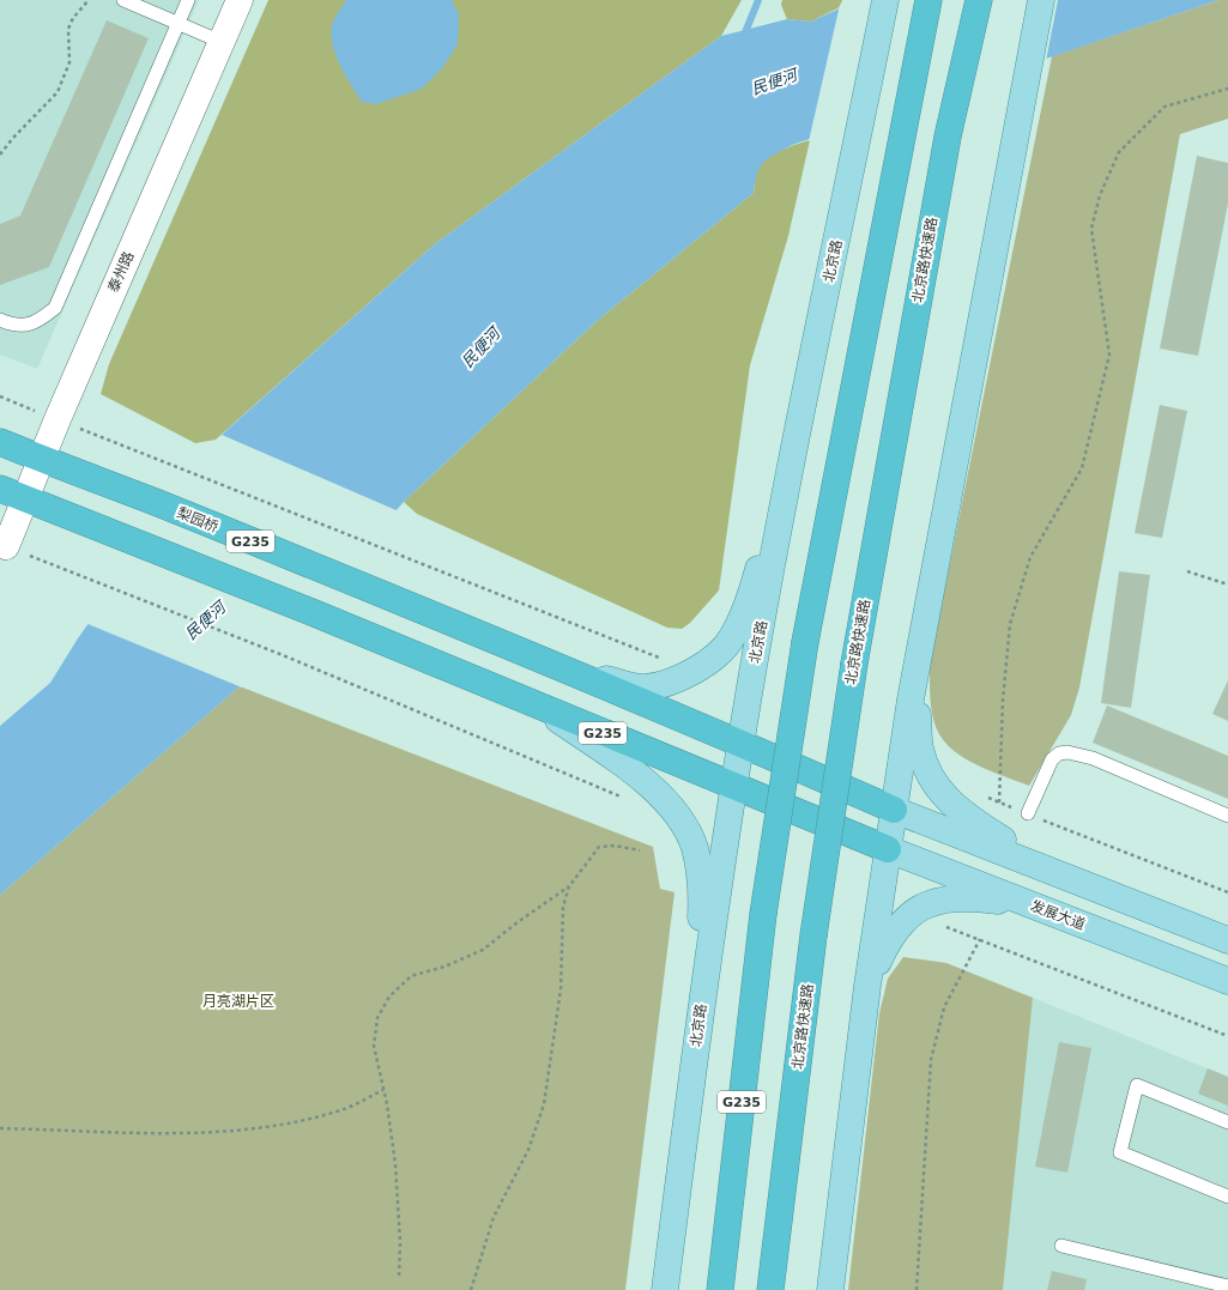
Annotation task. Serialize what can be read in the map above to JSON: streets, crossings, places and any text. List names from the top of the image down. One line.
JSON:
{"streets":{"highway":["北京路快速路","梨园桥","G235"],"main road":["北京路","发展大道"],"street":["泰州路"]},"crossings":[["北京路","G235"],["泰州路","梨园桥"],["泰州路","G235"],["梨园桥","G235"],["G235","发展大道"]],"water":["民便河"],"parks":["月亮湖片区"]}
